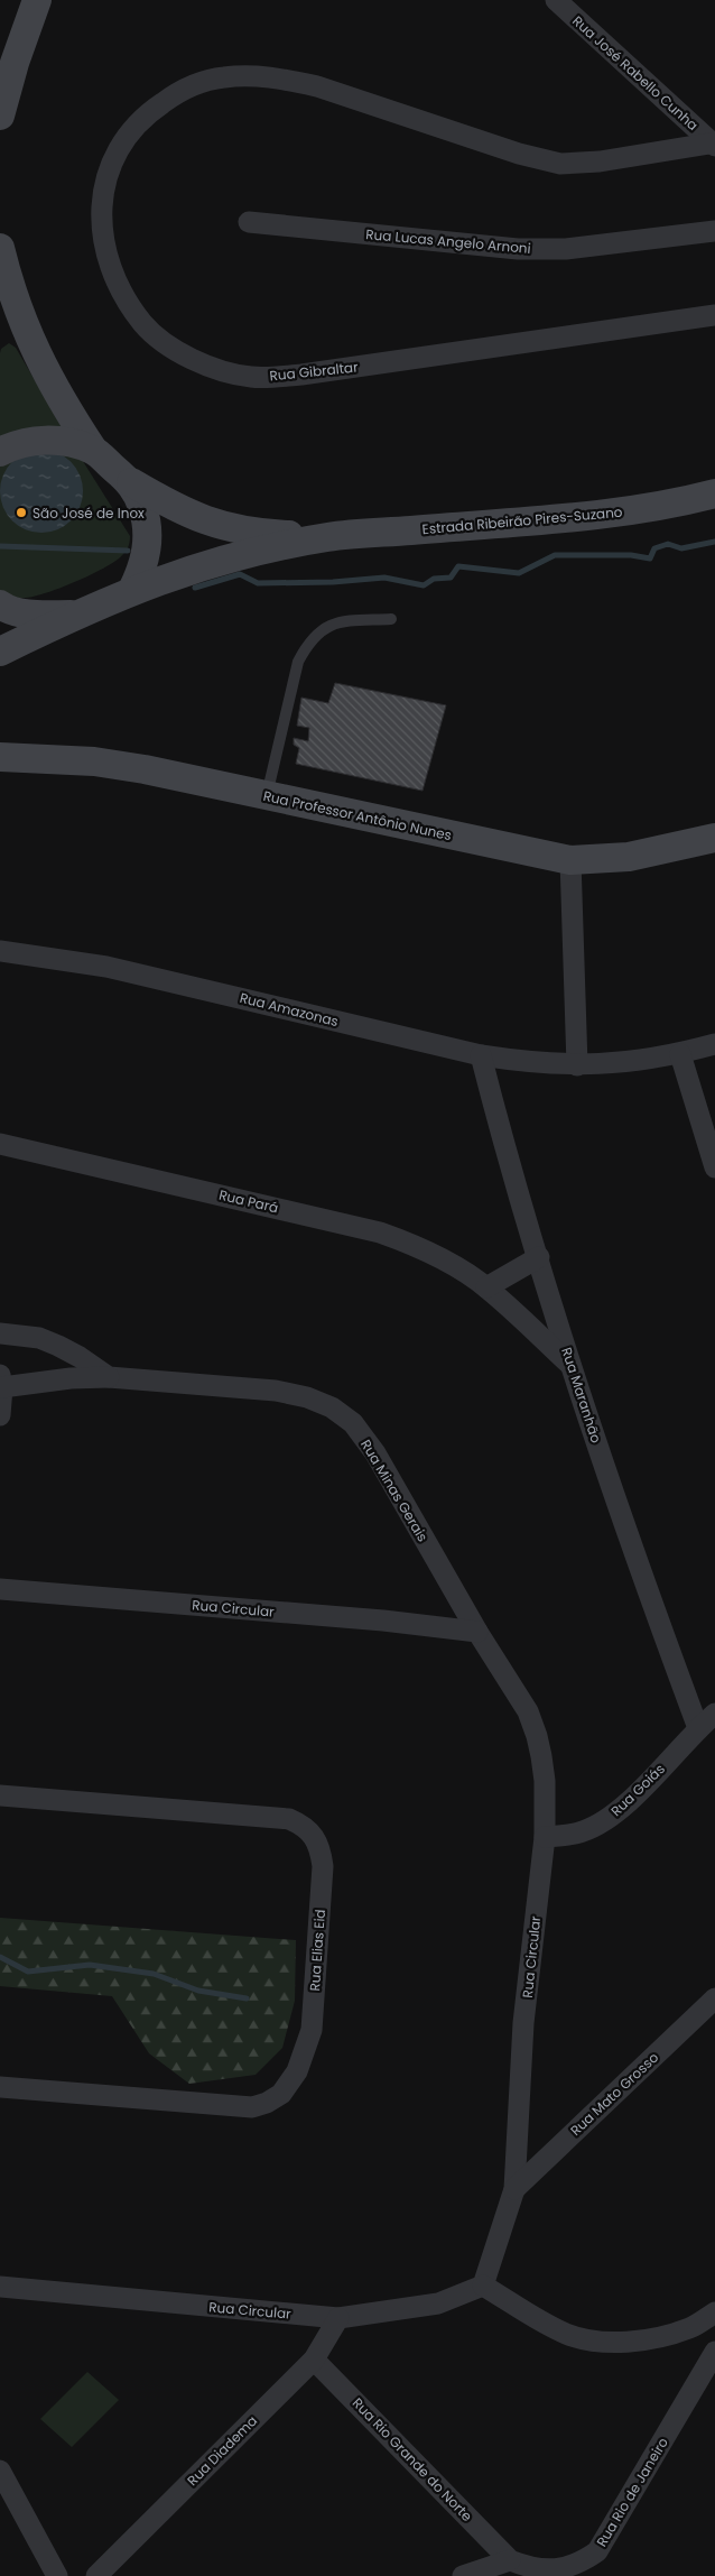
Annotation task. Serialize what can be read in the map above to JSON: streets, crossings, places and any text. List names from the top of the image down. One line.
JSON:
{"streets":{"main road":["Estrada Ribeirão Pires-Suzano","Rua Professor Antônio Nunes"],"street":["Rua José Rabello Cunha","Rua Lucas Angelo Arnoni","Rua Gibraltar","Rua Amazonas","Rua Pará","Rua Maranhão","Rua Minas Gerais","Rua Circular","Rua Goiás","Rua Elias Eid","Rua Mato Grosso","Rua Diadema","Rua Rio Grande do Norte","Rua Rio de Janeiro"]},"crossings":[["Rua José Rabello Cunha","Rua Gibraltar"],["Rua Amazonas","Rua Maranhão"],["Rua Pará","Rua Maranhão"],["Rua Maranhão","Rua Goiás"],["Rua Minas Gerais","Rua Circular"],["Rua Circular","Rua Goiás"],["Rua Circular","Rua Mato Grosso"],["Rua Circular","Rua Diadema"],["Rua Diadema","Rua Rio Grande do Norte"],["Rua Rio Grande do Norte","Rua Rio de Janeiro"]],"places":["São José de Inox"]}
